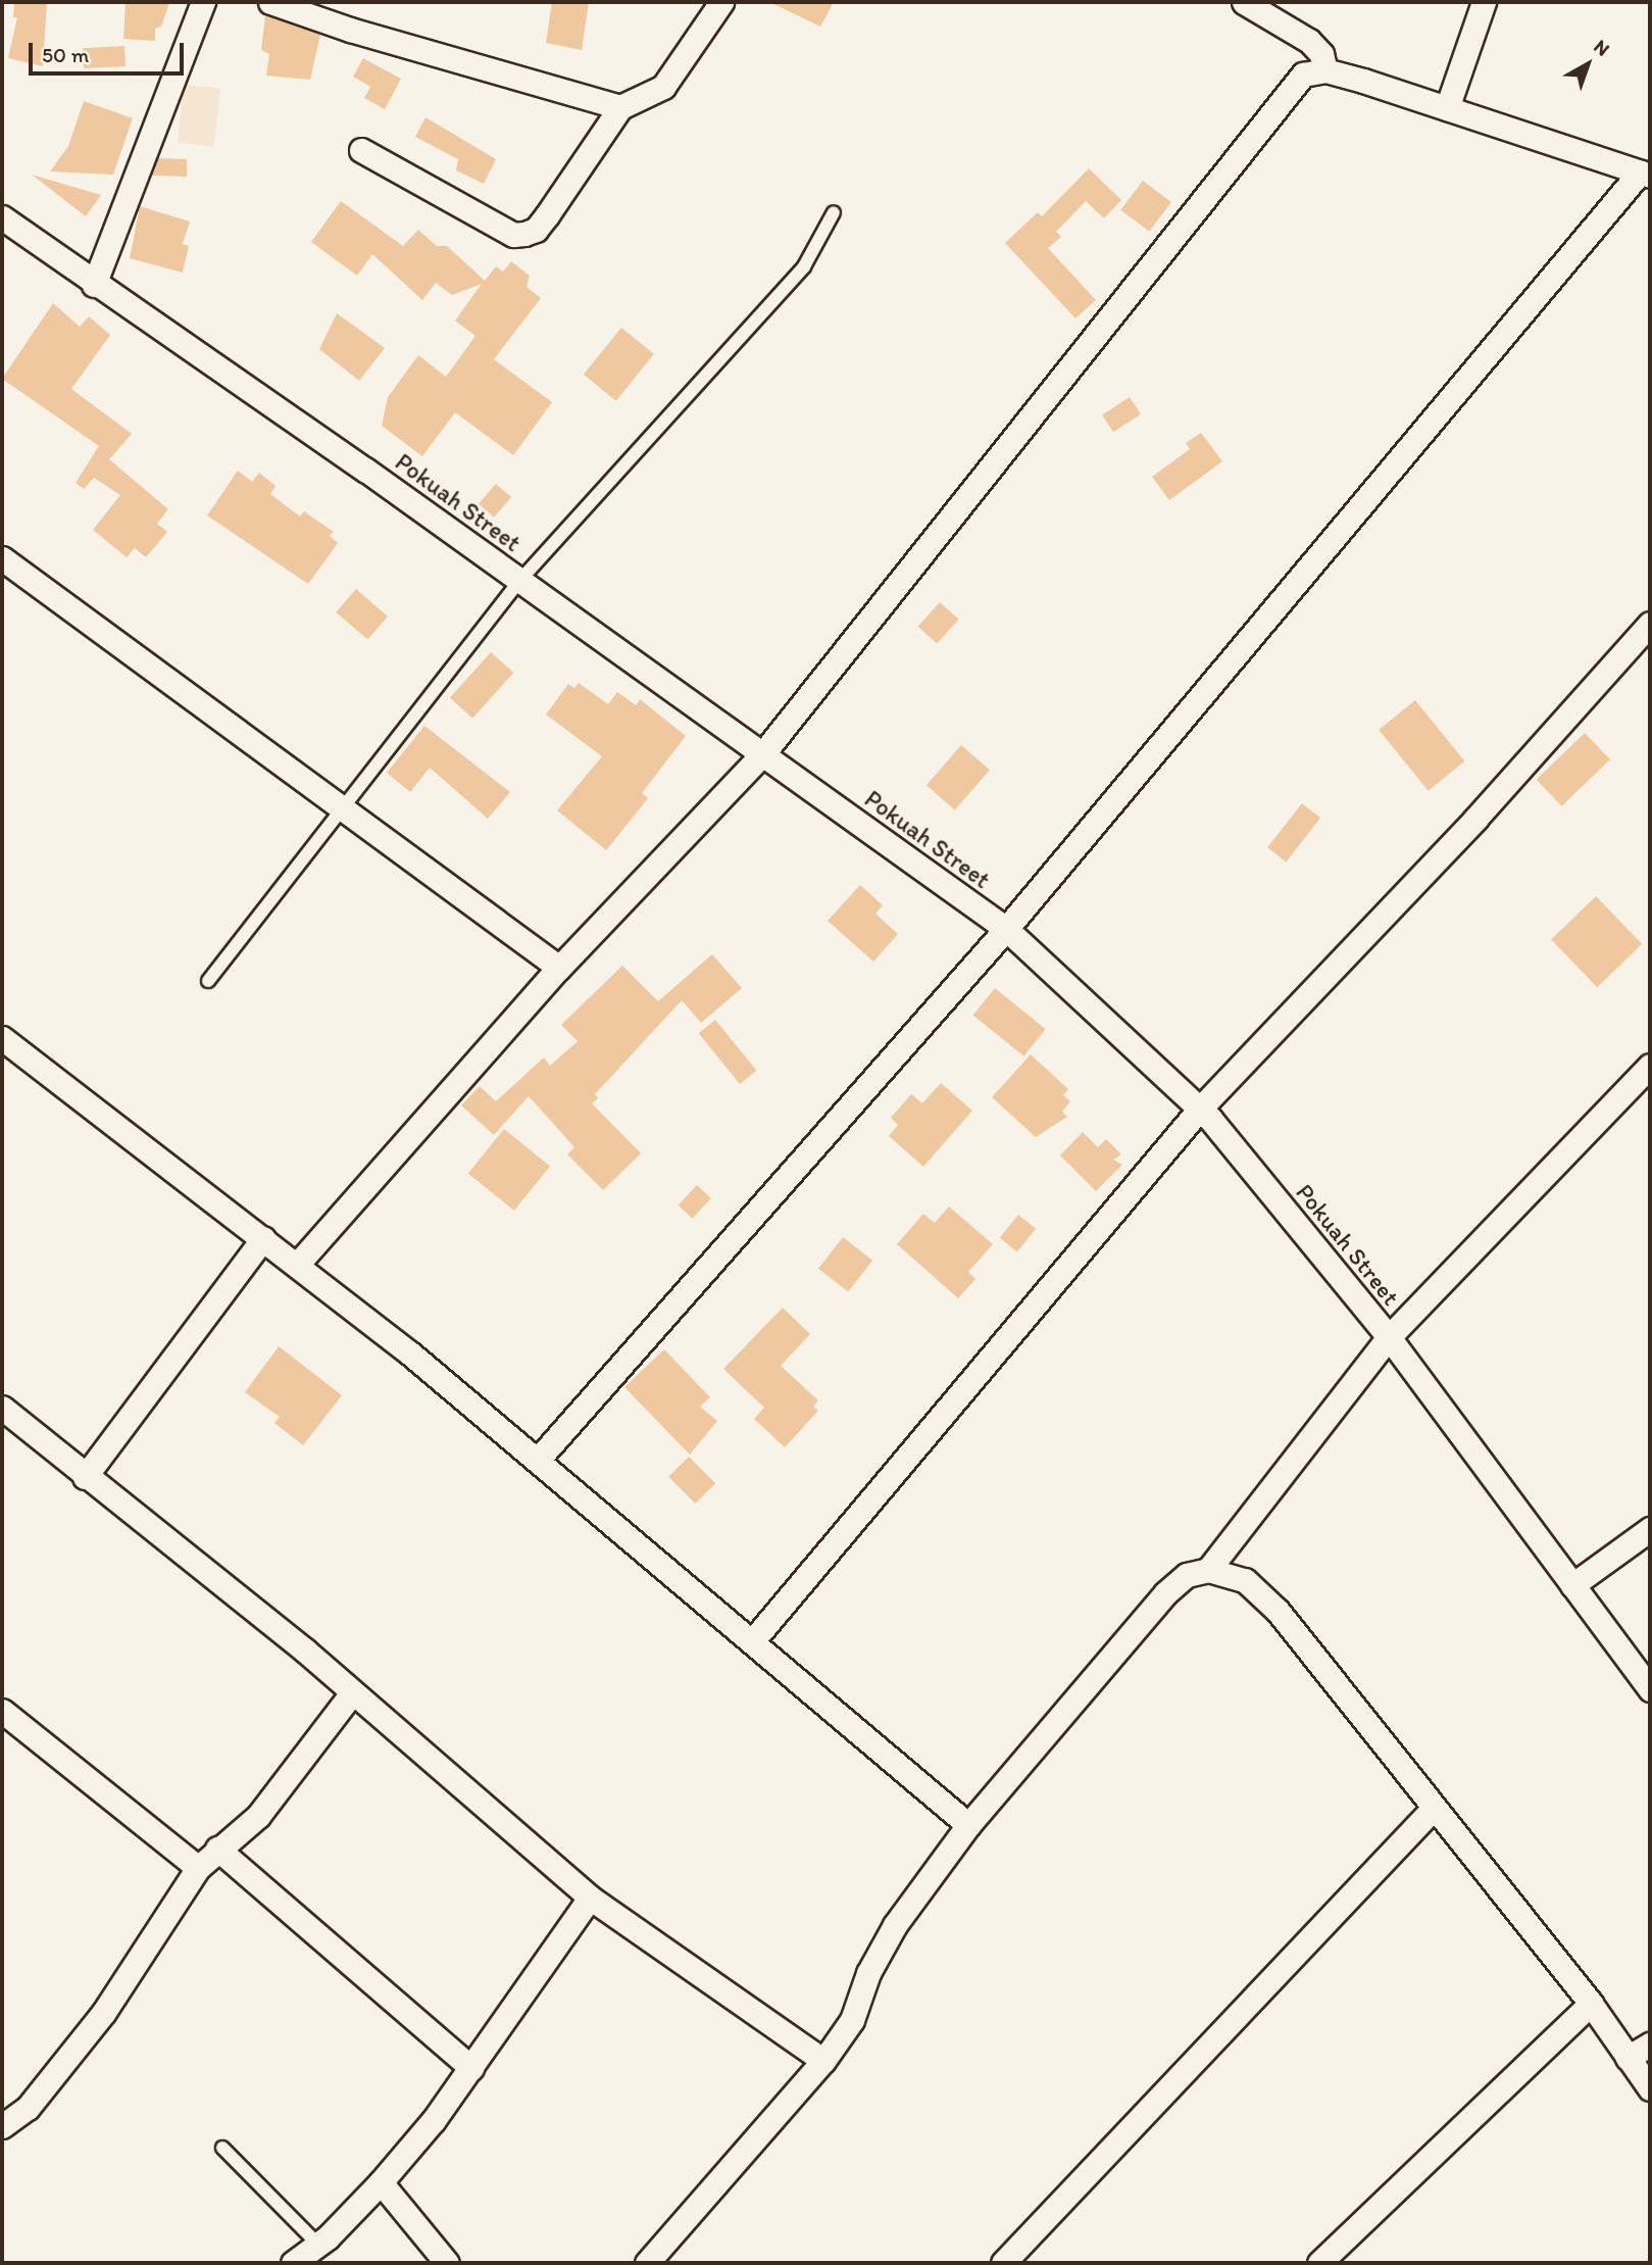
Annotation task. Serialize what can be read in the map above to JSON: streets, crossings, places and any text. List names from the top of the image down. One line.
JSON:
{"streets":{"street":["Pokuah Street"]},"scale_bar":"50 m","north":"top right"}
